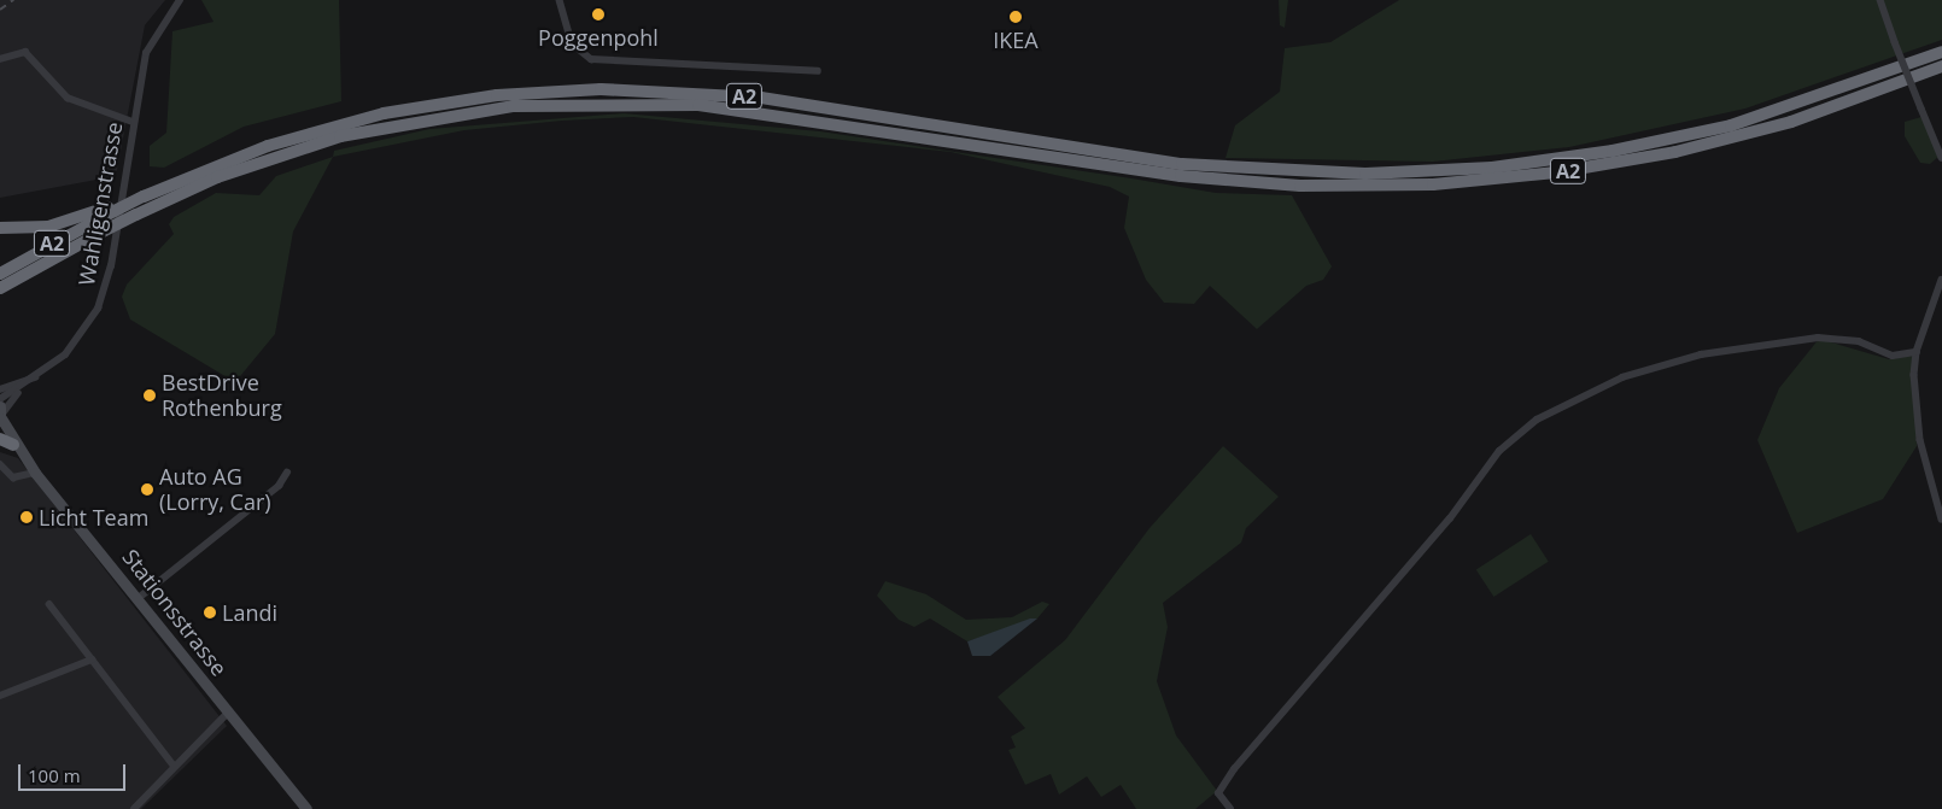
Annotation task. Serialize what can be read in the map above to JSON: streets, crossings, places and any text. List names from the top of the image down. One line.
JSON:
{"streets":{"highway":["A2"],"main road":["Stationsstrasse"],"street":["Wahligenstrasse"]},"crossings":[["Wahligenstrasse","Stationsstrasse"]],"places":["Poggenpohl","IKEA","BestDrive Rothenburg","Auto AG (Lorry, Car)","Licht Team","Landi"],"scale_bar":"100 m"}
